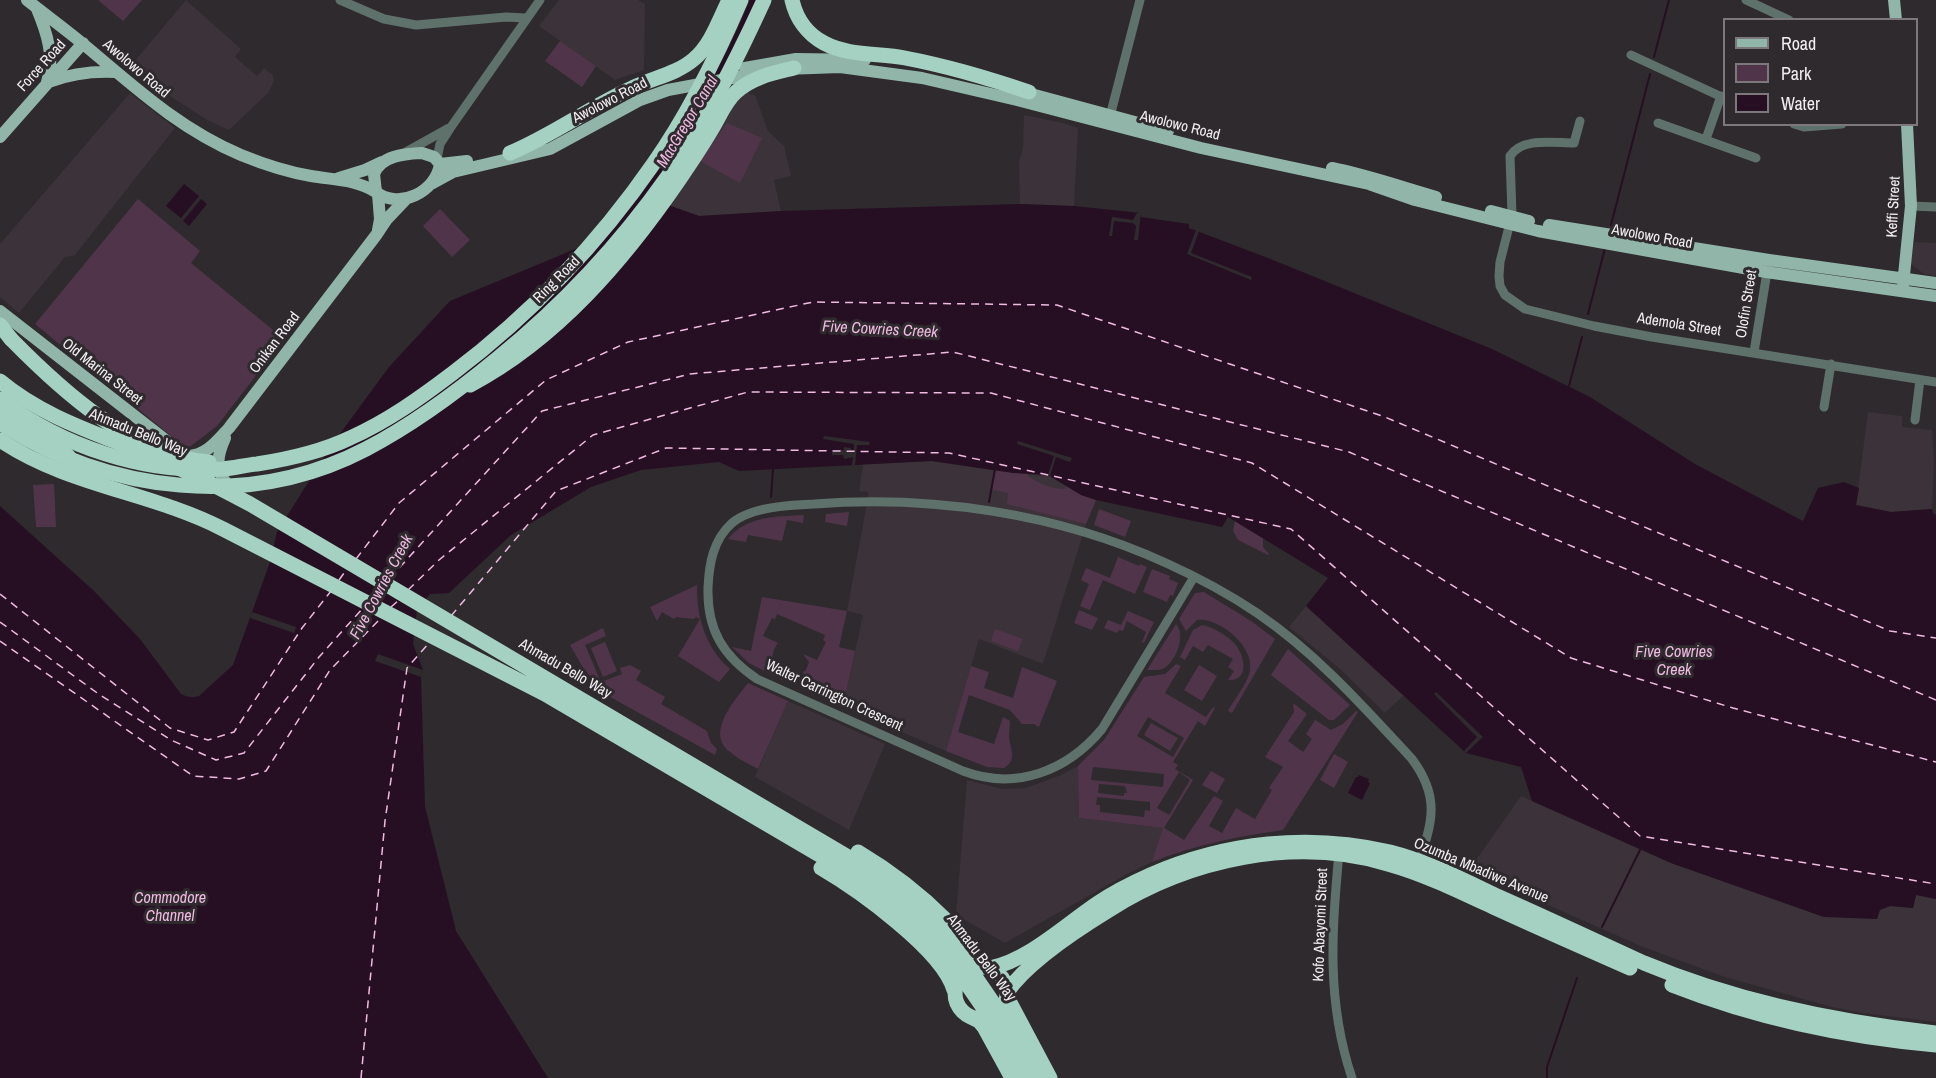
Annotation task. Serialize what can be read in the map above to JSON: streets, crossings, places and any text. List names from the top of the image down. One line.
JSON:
{"streets":{"highway":["Ring Road","Ahmadu Bello Way","Ozumba Mbadiwe Avenue"],"main road":["Force Road","Awolowo Road","Keffi Street","Onikan Road","Old Marina Street"],"street":["Olofin Street","Ademola Street","Walter Carrington Crescent","Kofo Abayomi Street"]},"crossings":[["Force Road","Awolowo Road"],["Awolowo Road","Keffi Street"],["Awolowo Road","Olofin Street"],["Awolowo Road","Ademola Street"],["Awolowo Road","Onikan Road"],["Olofin Street","Ademola Street"],["Onikan Road","Old Marina Street"],["Old Marina Street","Ahmadu Bello Way"],["Walter Carrington Crescent","Ozumba Mbadiwe Avenue"],["Ozumba Mbadiwe Avenue","Kofo Abayomi Street"]],"water":["MacGregor Canal","Five Cowries Creek","Commodore Channel"],"legend":["Road","Park","Water"]}
